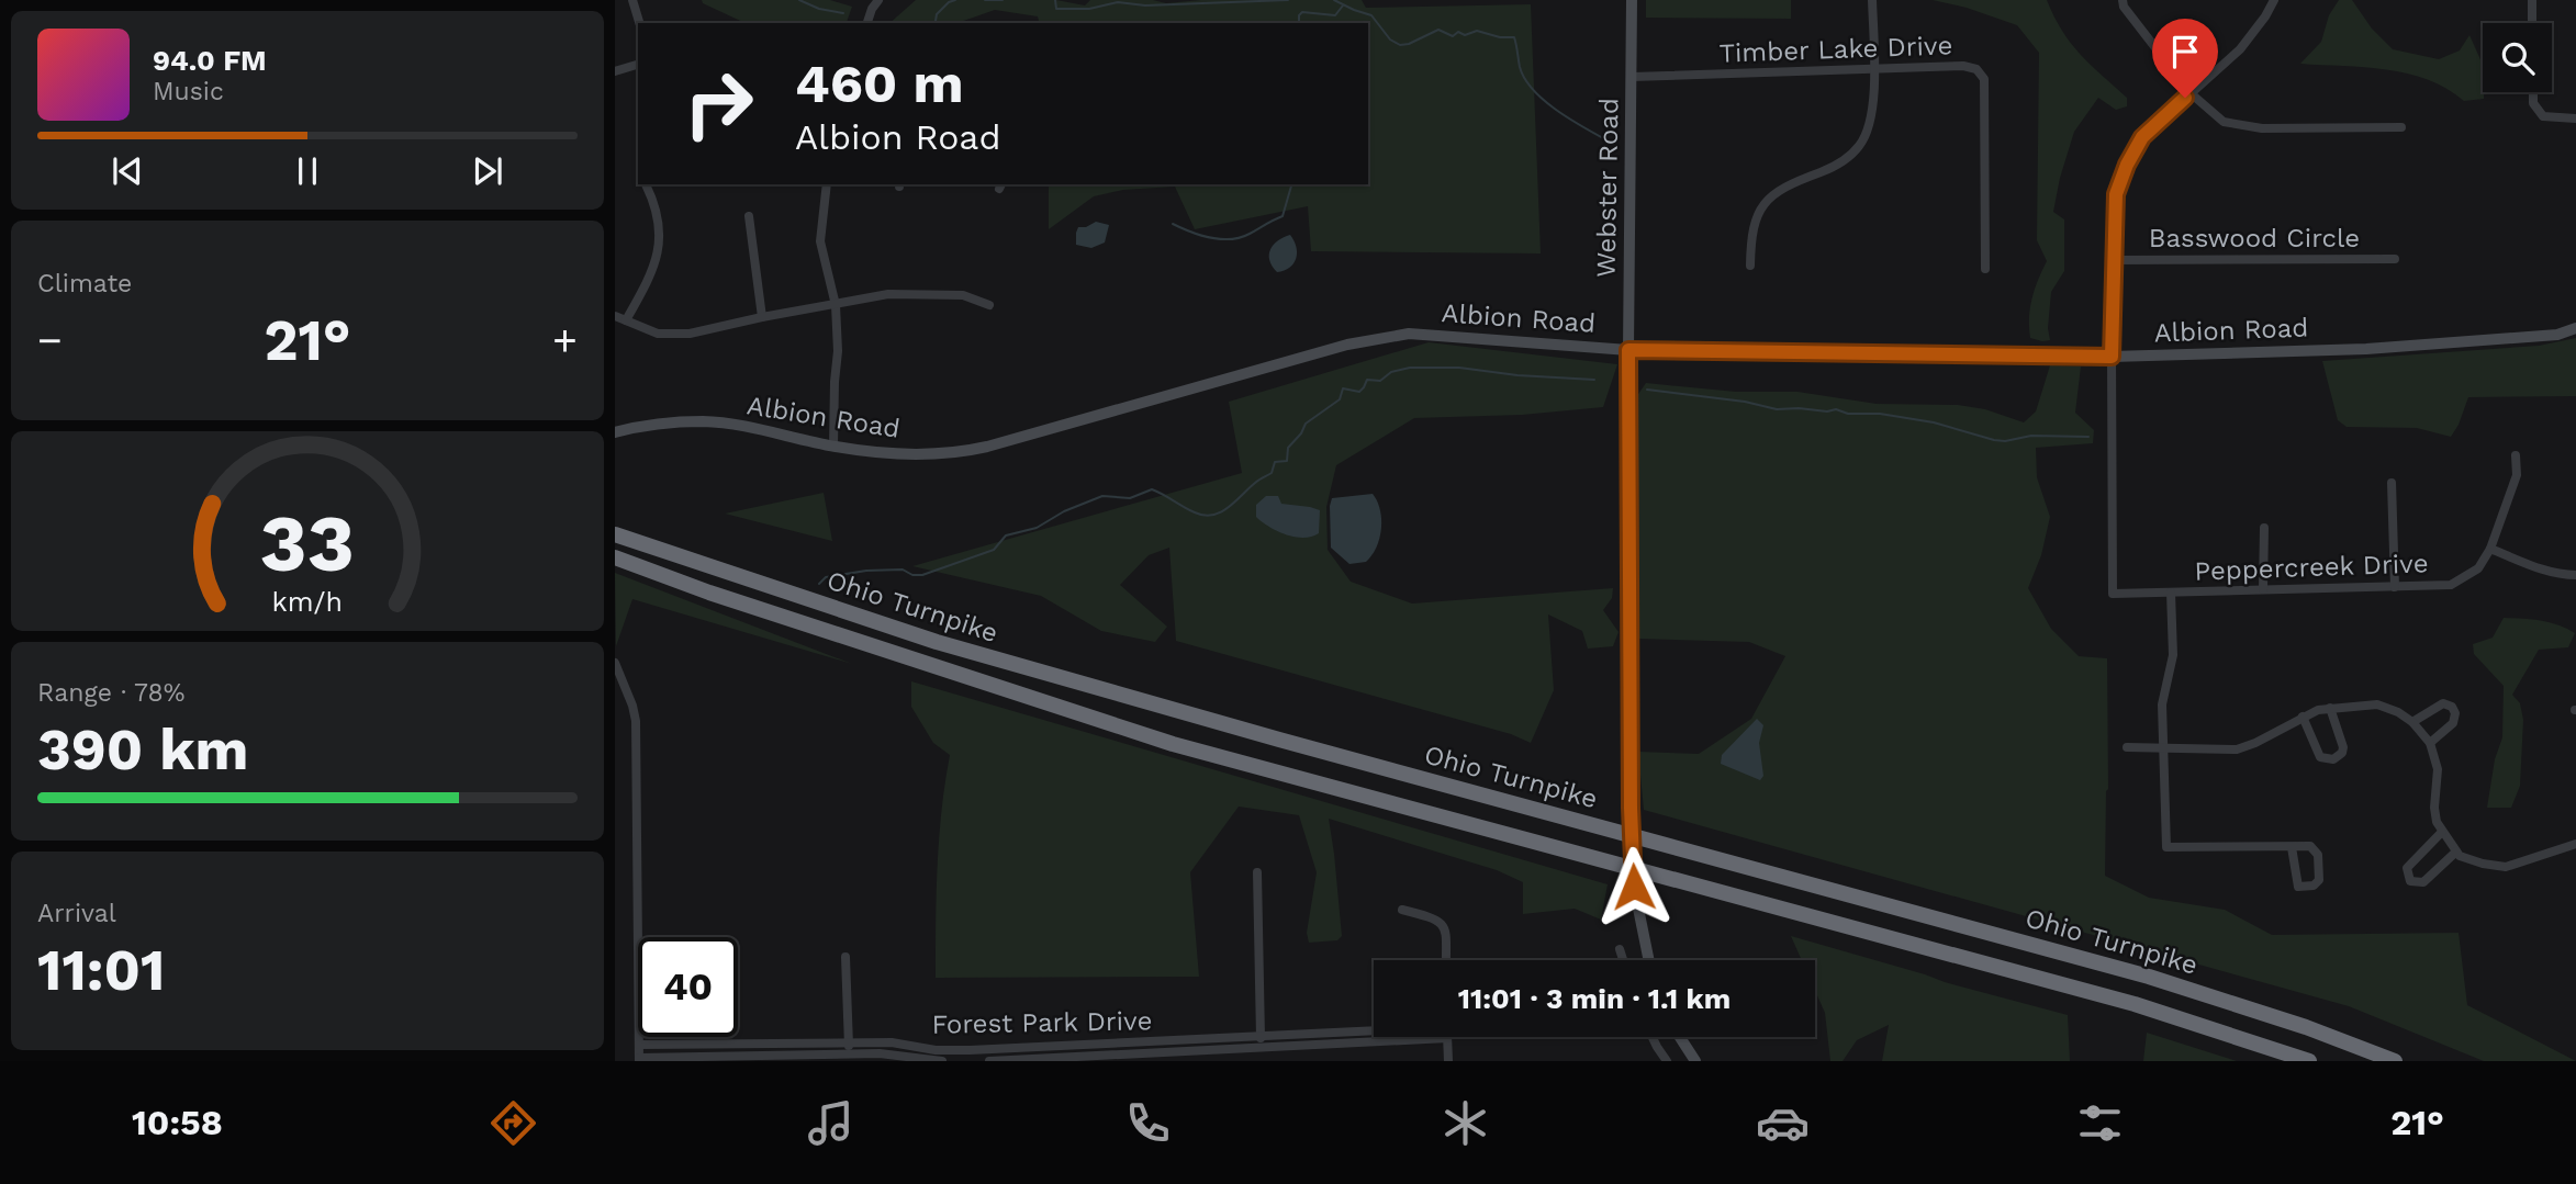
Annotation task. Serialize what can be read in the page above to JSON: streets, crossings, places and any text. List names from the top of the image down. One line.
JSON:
{"streets":{"highway":["Ohio Turnpike"],"street":["Timber Lake Drive","Webster Road","Basswood Circle","Albion Road","Peppercreek Drive","Forest Park Drive"]},"crossings":[["Timber Lake Drive","Webster Road"],["Webster Road","Albion Road"],["Albion Road","Peppercreek Drive"]],"page":{"turn":["460 m","Albion Road"],"song":["94.0 FM","Music"],"tile":["Climate",["Range · 78%","390 km"],["Arrival","11:01"]],"heat":["−","21°","+"],"limit":"40","trip":"11:01 · 3 min · 1.1 km","tabs":["10:58","21°"],"gauge":["33","km/h"]}}
